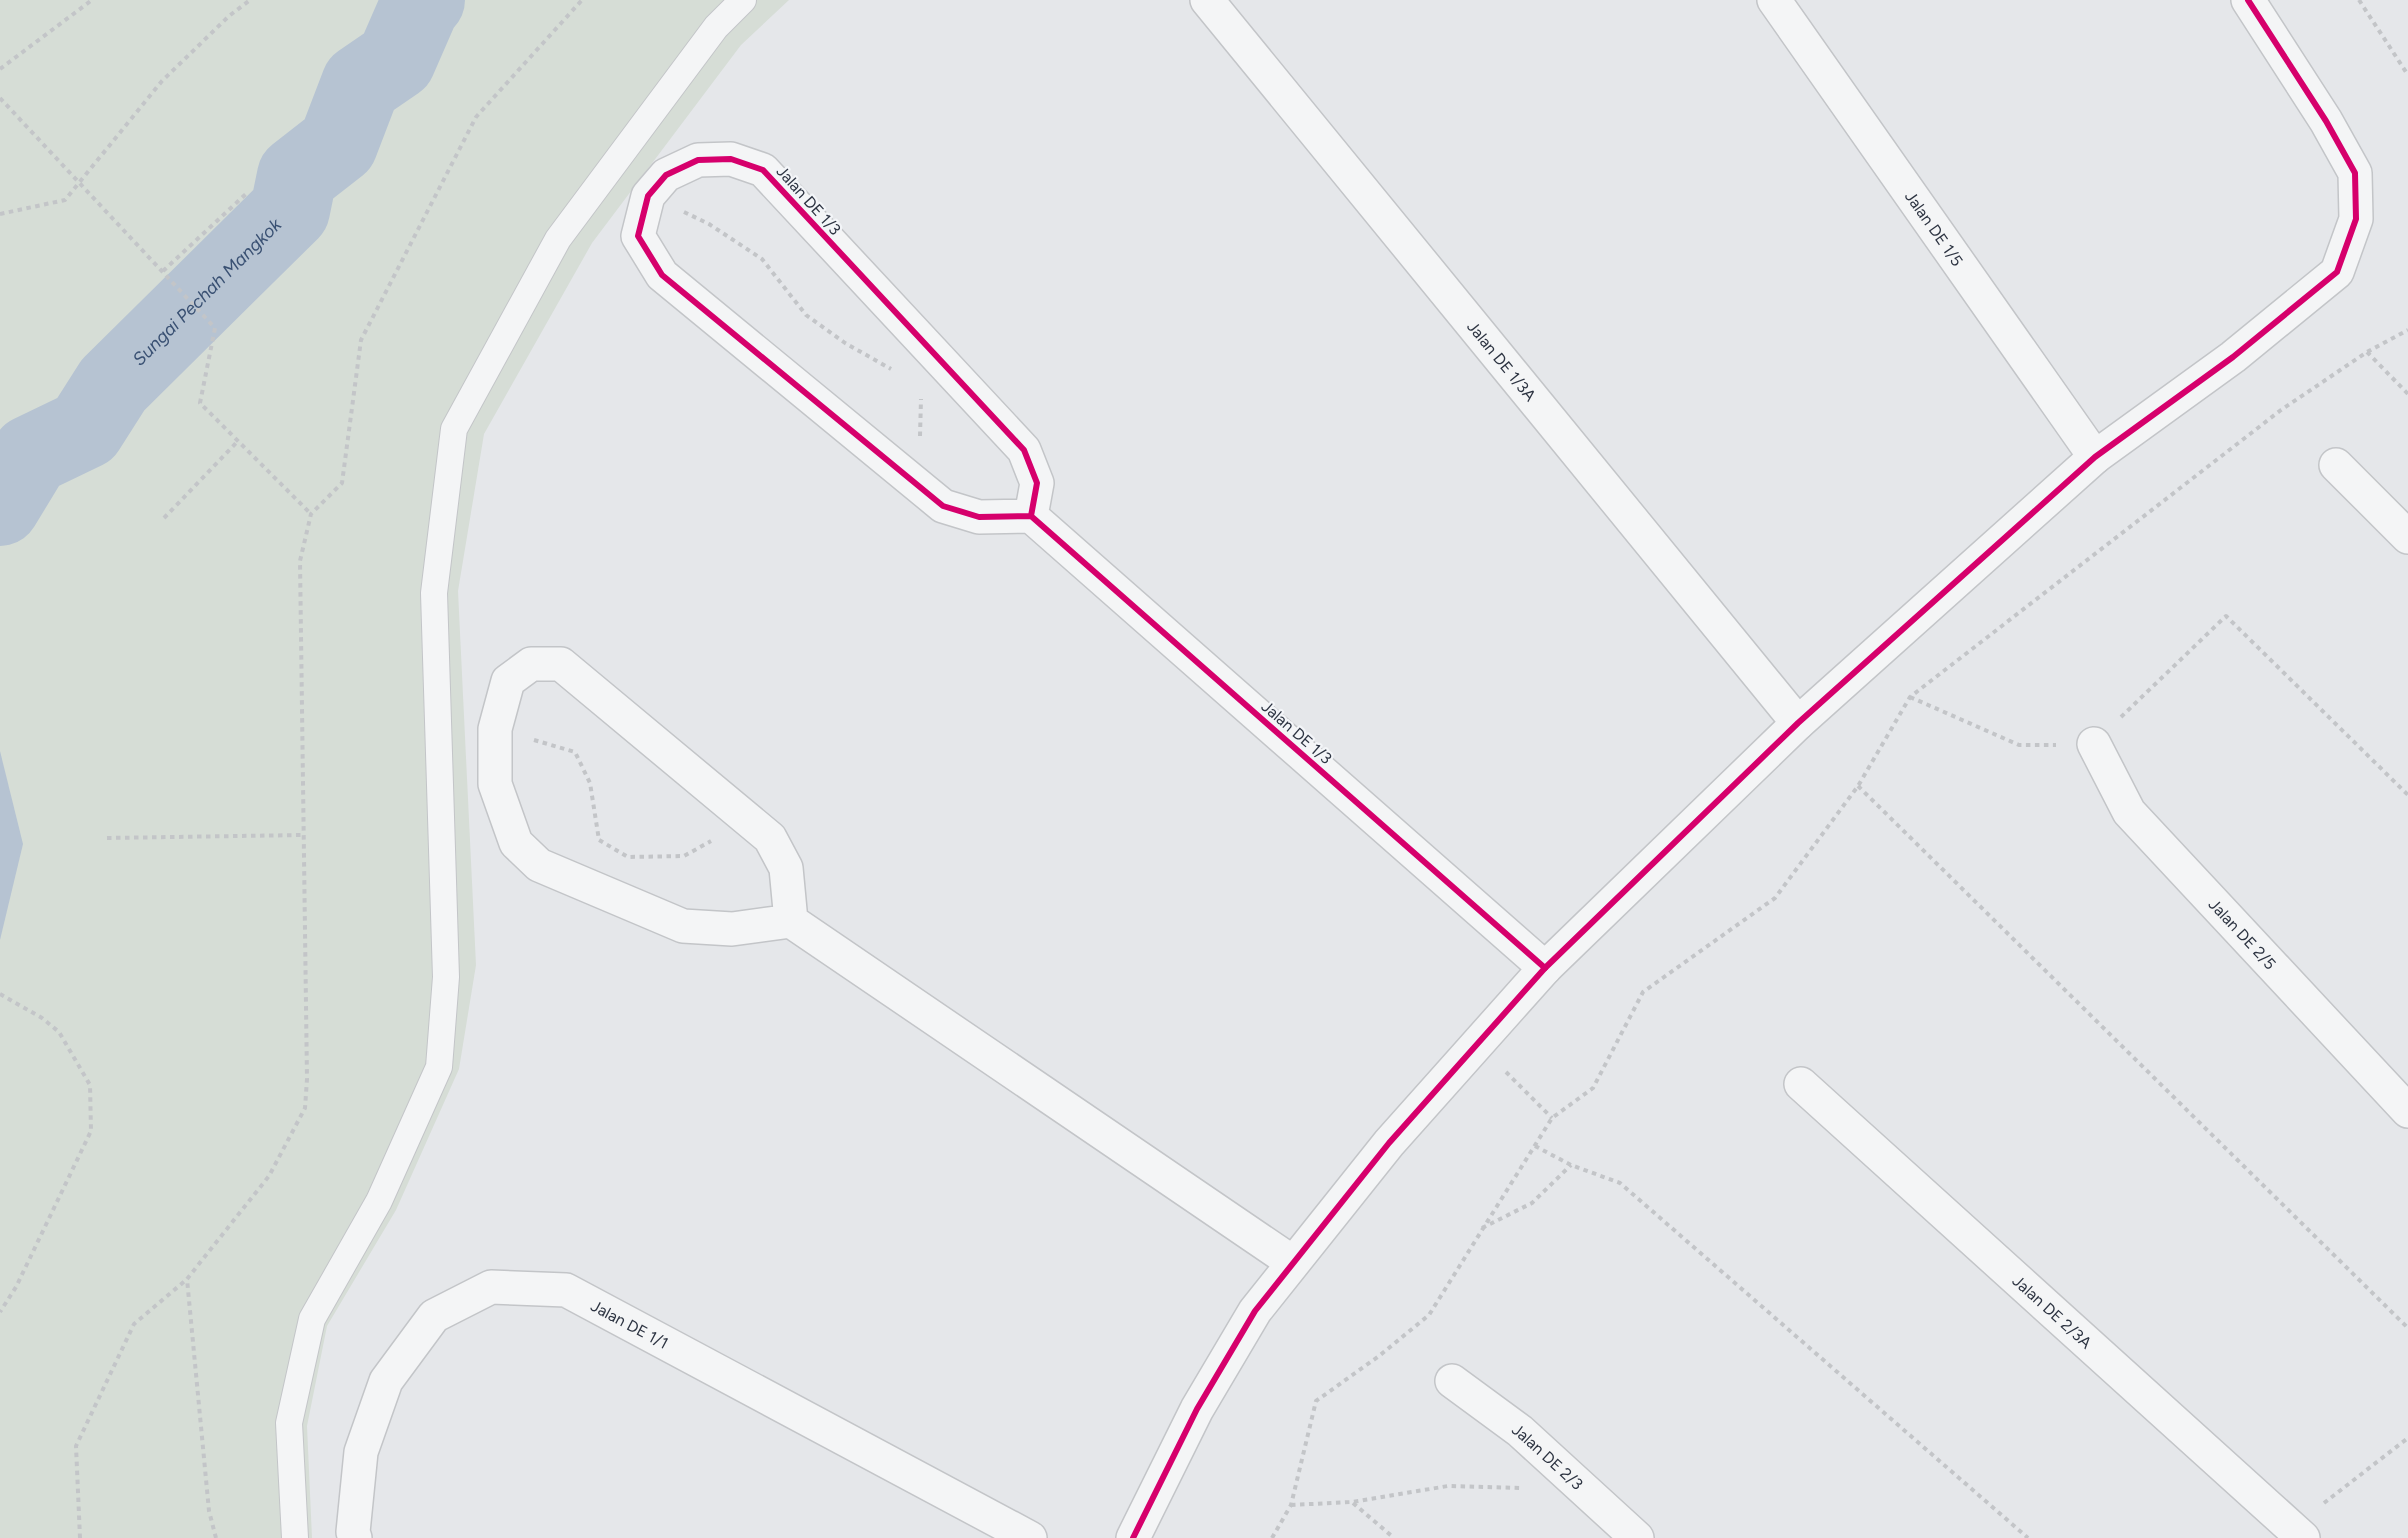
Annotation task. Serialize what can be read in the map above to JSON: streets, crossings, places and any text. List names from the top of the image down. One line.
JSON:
{"streets":{"street":["Jalan DE 1/3","Jalan DE 1/5","Jalan DE 1/3A","Jalan DE 2/5","Jalan DE 2/3A","Jalan DE 1/1","Jalan DE 2/3"]},"water":["Sungai Pechah Mangkok"]}
